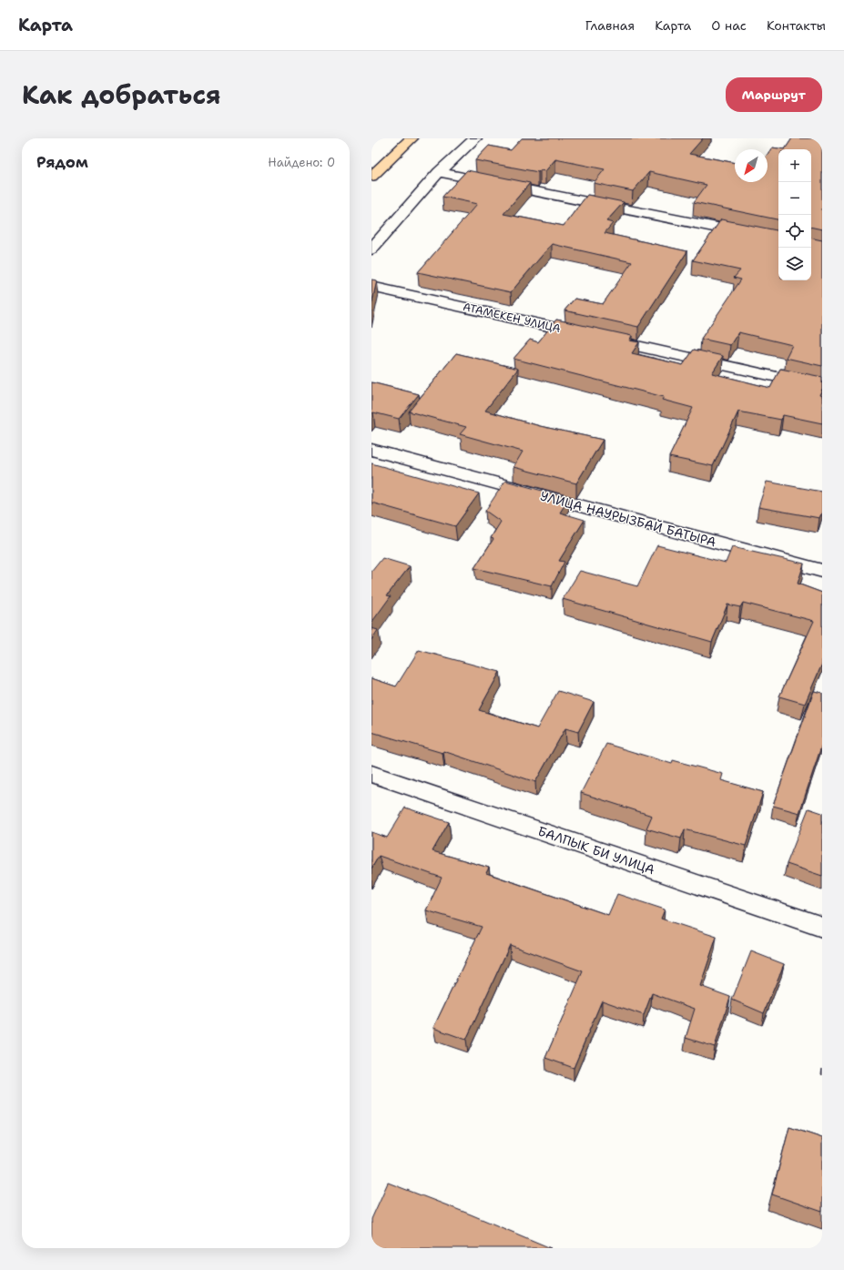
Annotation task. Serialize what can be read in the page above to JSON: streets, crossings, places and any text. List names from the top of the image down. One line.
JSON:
{"streets":{"street":["АТАМЕКЕН УЛИЦА","УЛИЦА НАУРЫЗБАЙ БАТЫРА","БАЛПЫК БИ УЛИЦА"]},"north":"bottom left","page":{"header":"Карта","nav":["Главная","Карта","О нас","Контакты"],"title":"Как добраться","buttons":"Маршрут","heading":["Рядом","Найдено: 0"],"map_buttons":["+","−"]}}
